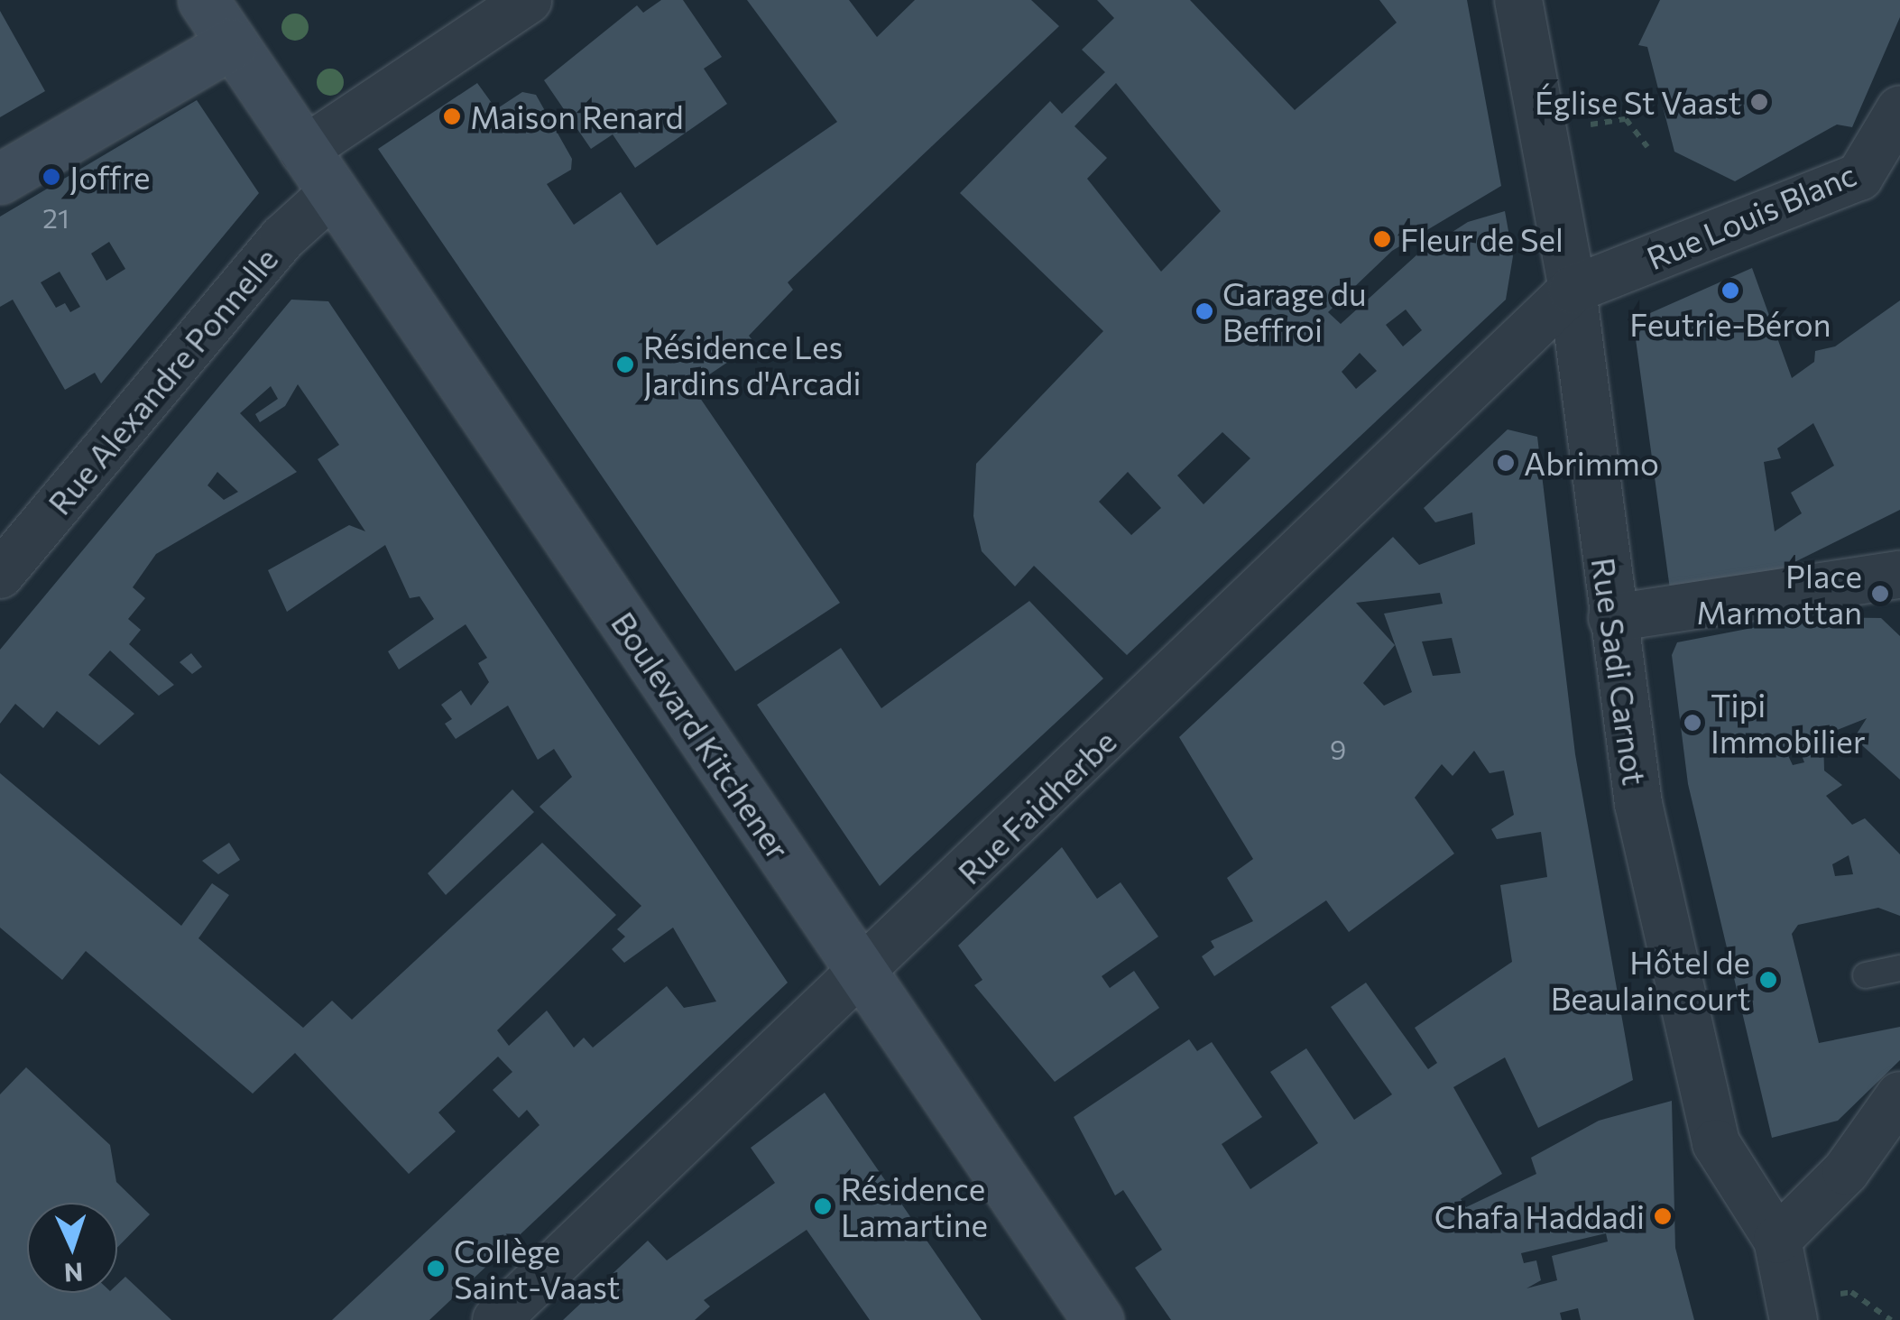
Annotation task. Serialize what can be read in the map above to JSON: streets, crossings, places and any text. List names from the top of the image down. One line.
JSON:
{"streets":{"main road":["Boulevard Kitchener"],"street":["Rue Louis Blanc","Rue Alexandre Ponnelle","Rue Sadi Carnot","Rue Faidherbe"]},"crossings":[["Rue Louis Blanc","Rue Sadi Carnot"],["Rue Louis Blanc","Rue Faidherbe"],["Rue Alexandre Ponnelle","Boulevard Kitchener"],["Rue Sadi Carnot","Rue Faidherbe"],["Boulevard Kitchener","Rue Faidherbe"]],"places":["Église St Vaast","Maison Renard","Joffre","Fleur de Sel","Feutrie-Béron","Garage du Beffroi","Résidence Les Jardins d'Arcadi","Abrimmo","Place Marmottan","Tipi Immobilier","Hôtel de Beaulaincourt","Résidence Lamartine","Chafa Haddadi","Collège Saint-Vaast"],"house_numbers":["21","9"],"north":"bottom"}
